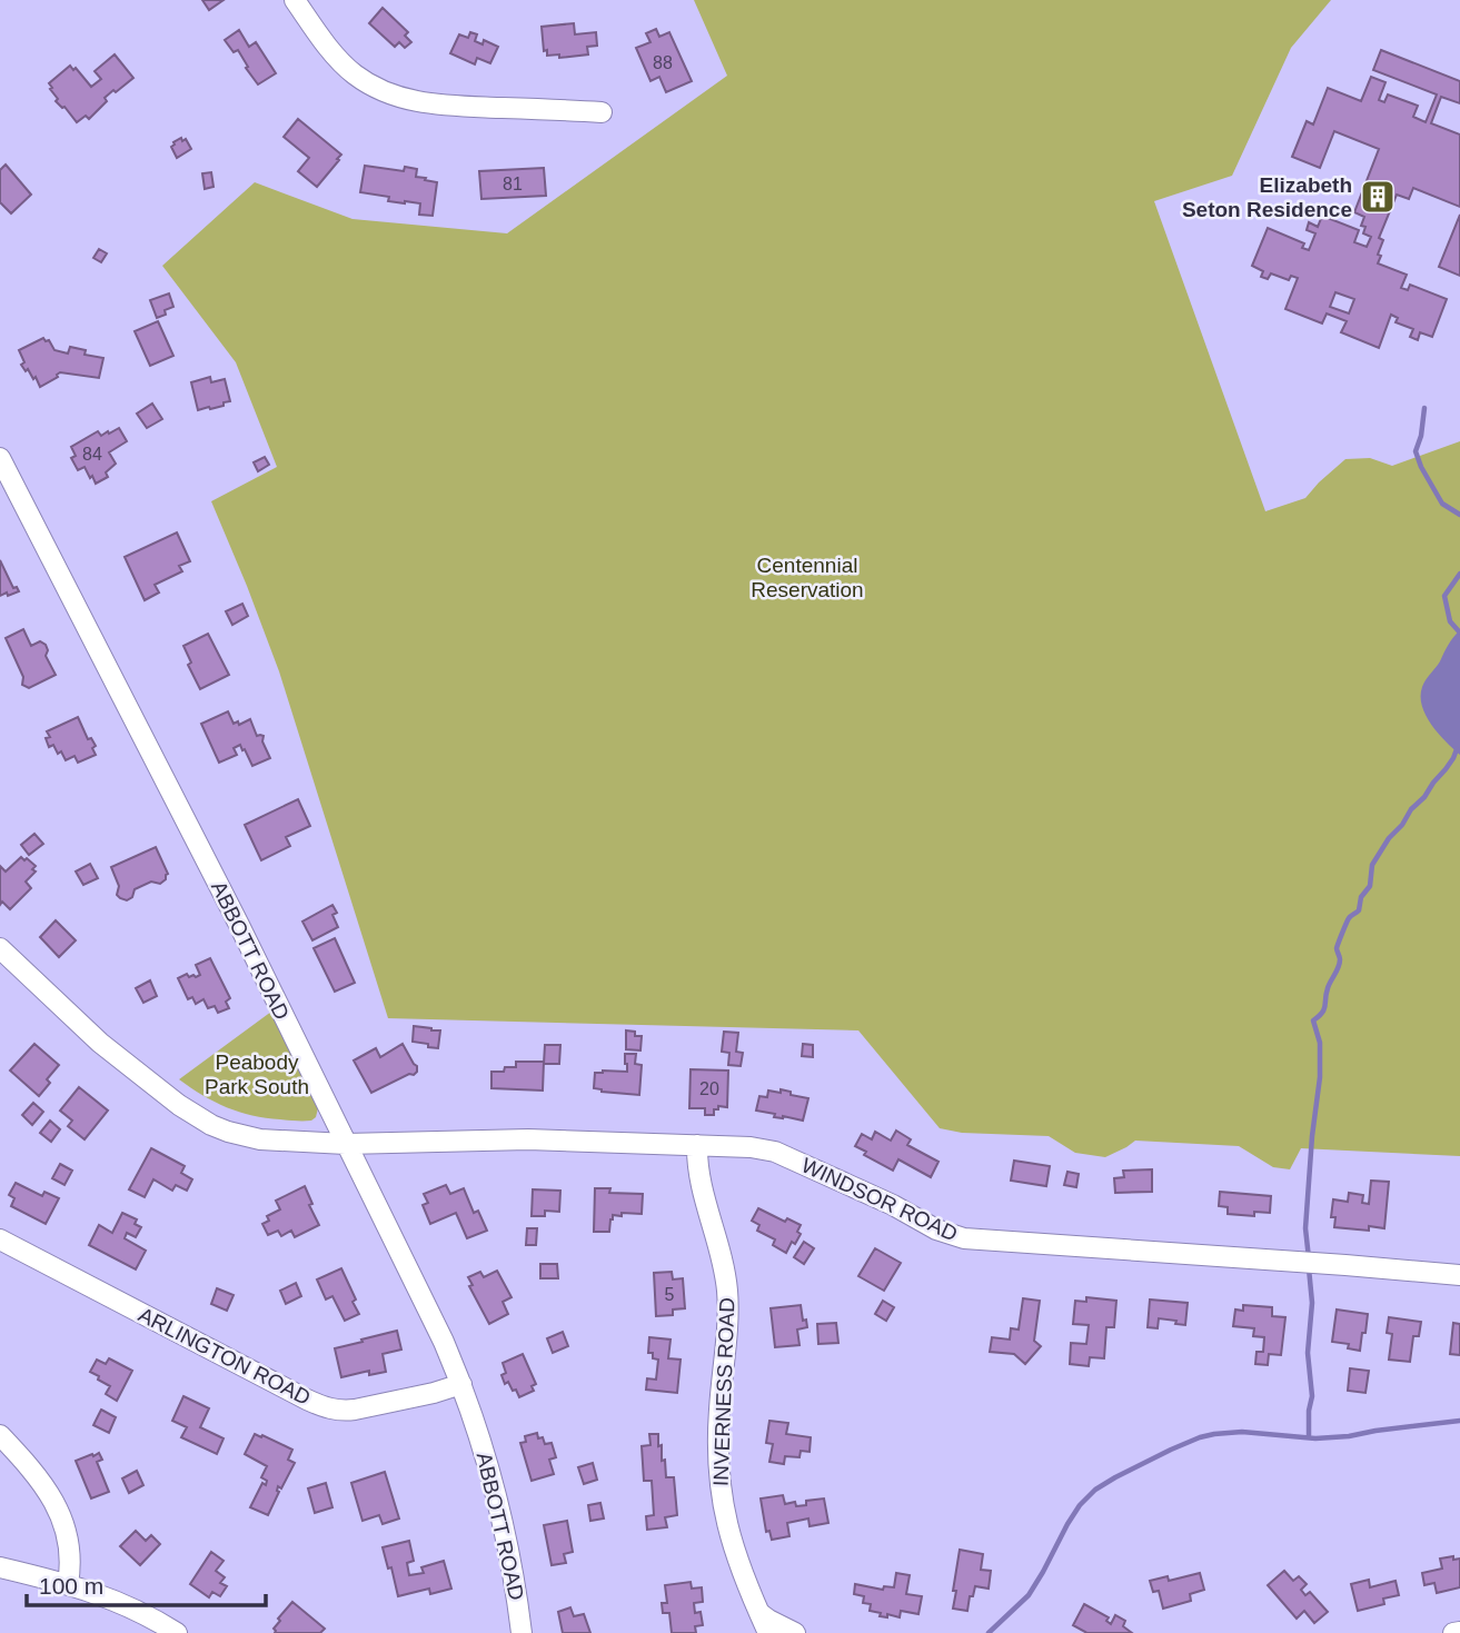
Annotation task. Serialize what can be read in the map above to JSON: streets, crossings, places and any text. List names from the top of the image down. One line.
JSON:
{"streets":{"street":["ABBOTT ROAD","WINDSOR ROAD","ARLINGTON ROAD","INVERNESS ROAD"]},"crossings":[["ABBOTT ROAD","WINDSOR ROAD"],["ABBOTT ROAD","ARLINGTON ROAD"],["WINDSOR ROAD","INVERNESS ROAD"]],"parks":["Centennial Reservation","Peabody Park South"],"places":{"building":["Elizabeth Seton Residence"]},"house_numbers":["88","81","84","20","5"],"scale_bar":"100 m"}
